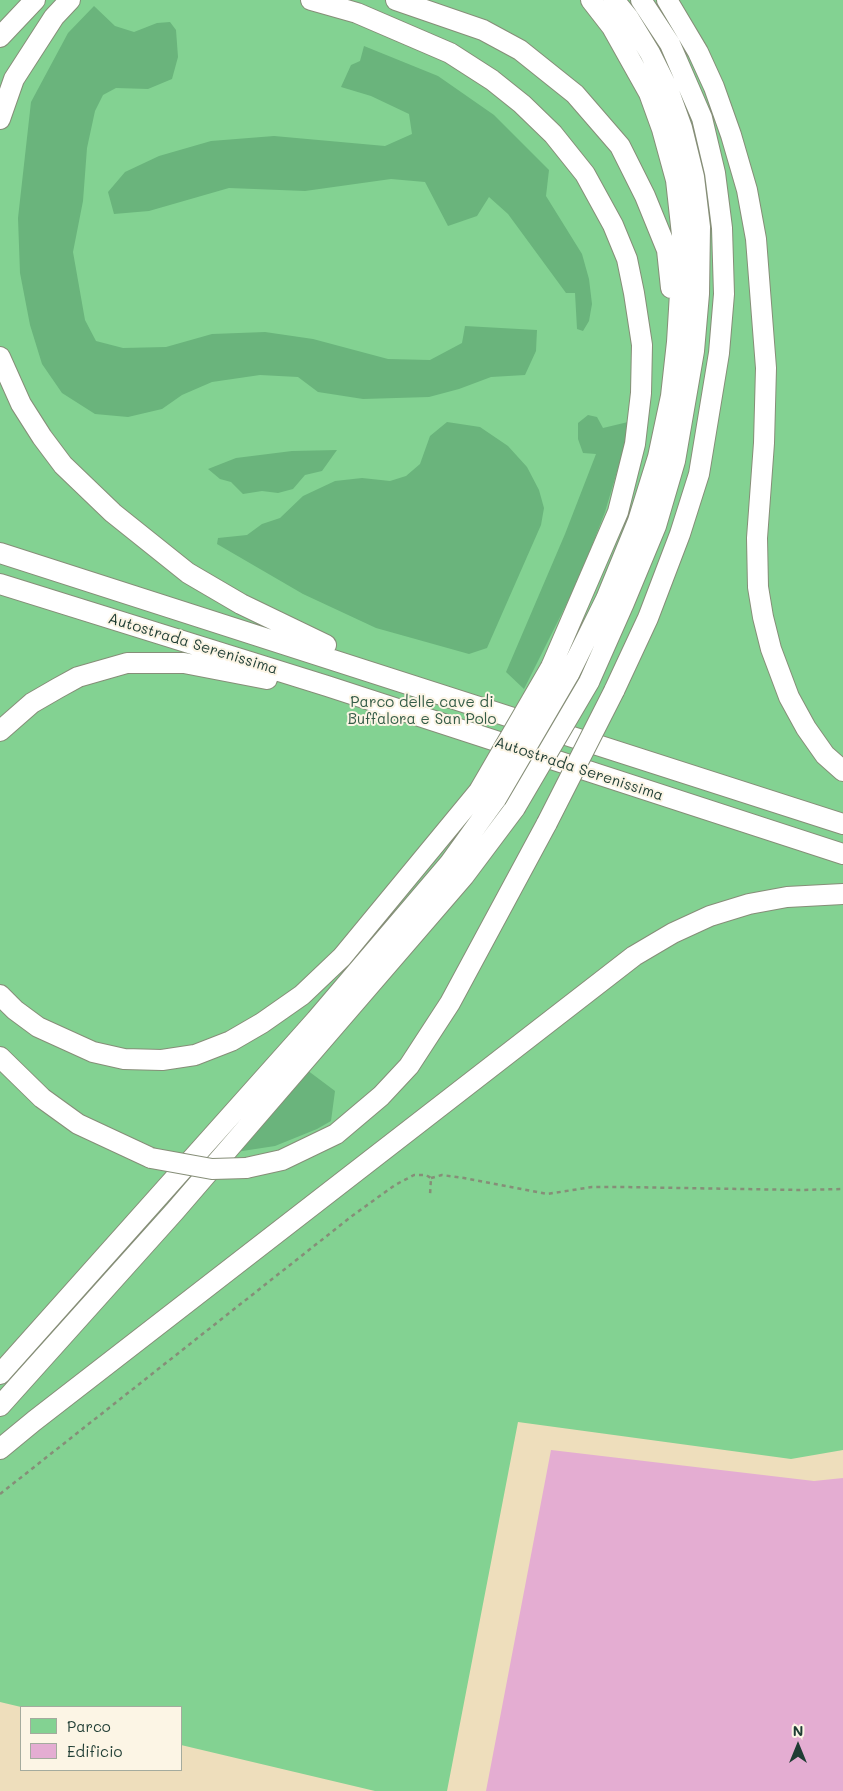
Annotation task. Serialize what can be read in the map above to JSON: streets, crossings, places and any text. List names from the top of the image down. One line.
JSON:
{"streets":{"highway":["Autostrada Serenissima"]},"parks":["Parco delle cave di Buffalora e San Polo"],"legend":["Parco","Edificio"],"north":"top"}
